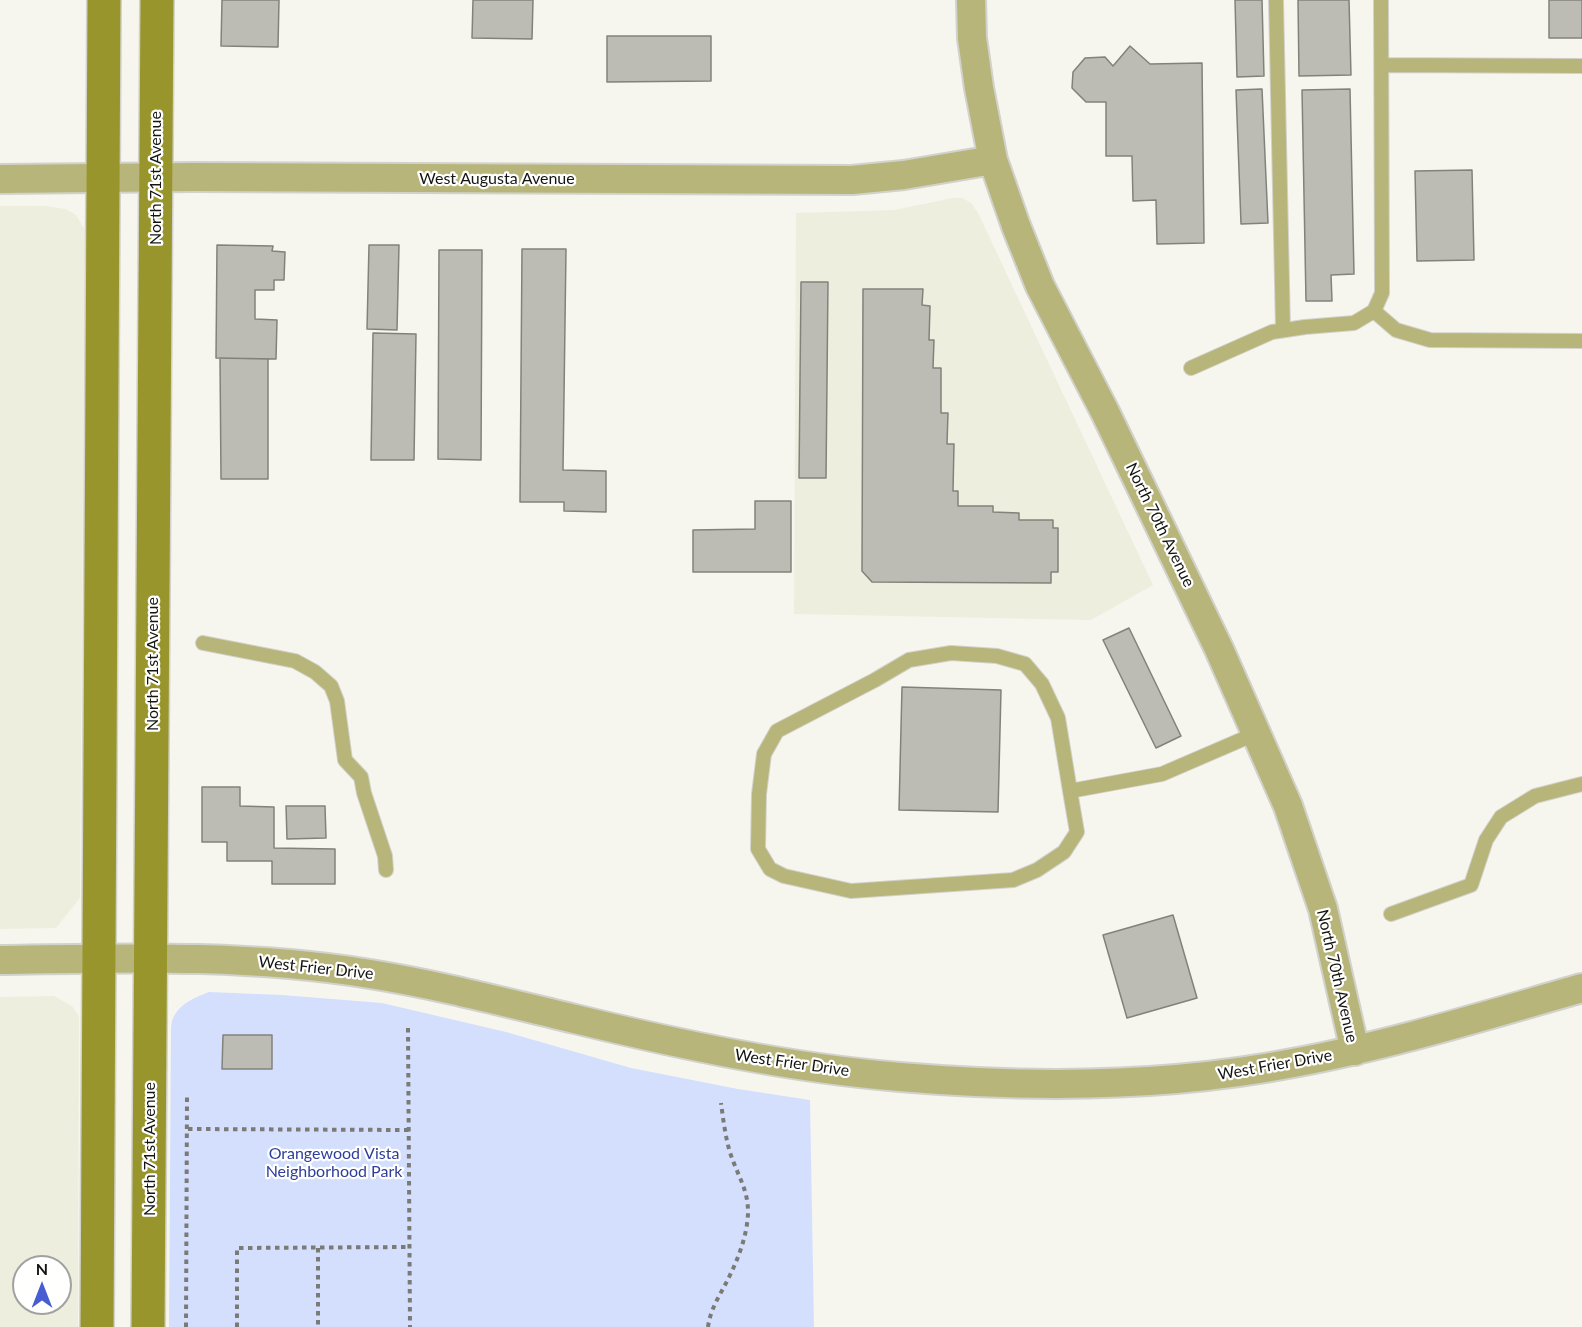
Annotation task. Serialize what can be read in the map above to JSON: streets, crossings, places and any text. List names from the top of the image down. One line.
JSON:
{"streets":{"street":["North 71st Avenue","West Augusta Avenue","North 70th Avenue","West Frier Drive"]},"crossings":[["North 71st Avenue","West Augusta Avenue"],["North 71st Avenue","West Frier Drive"],["West Augusta Avenue","North 70th Avenue"],["North 70th Avenue","West Frier Drive"]],"parks":["Orangewood Vista Neighborhood Park"],"north":"top"}
